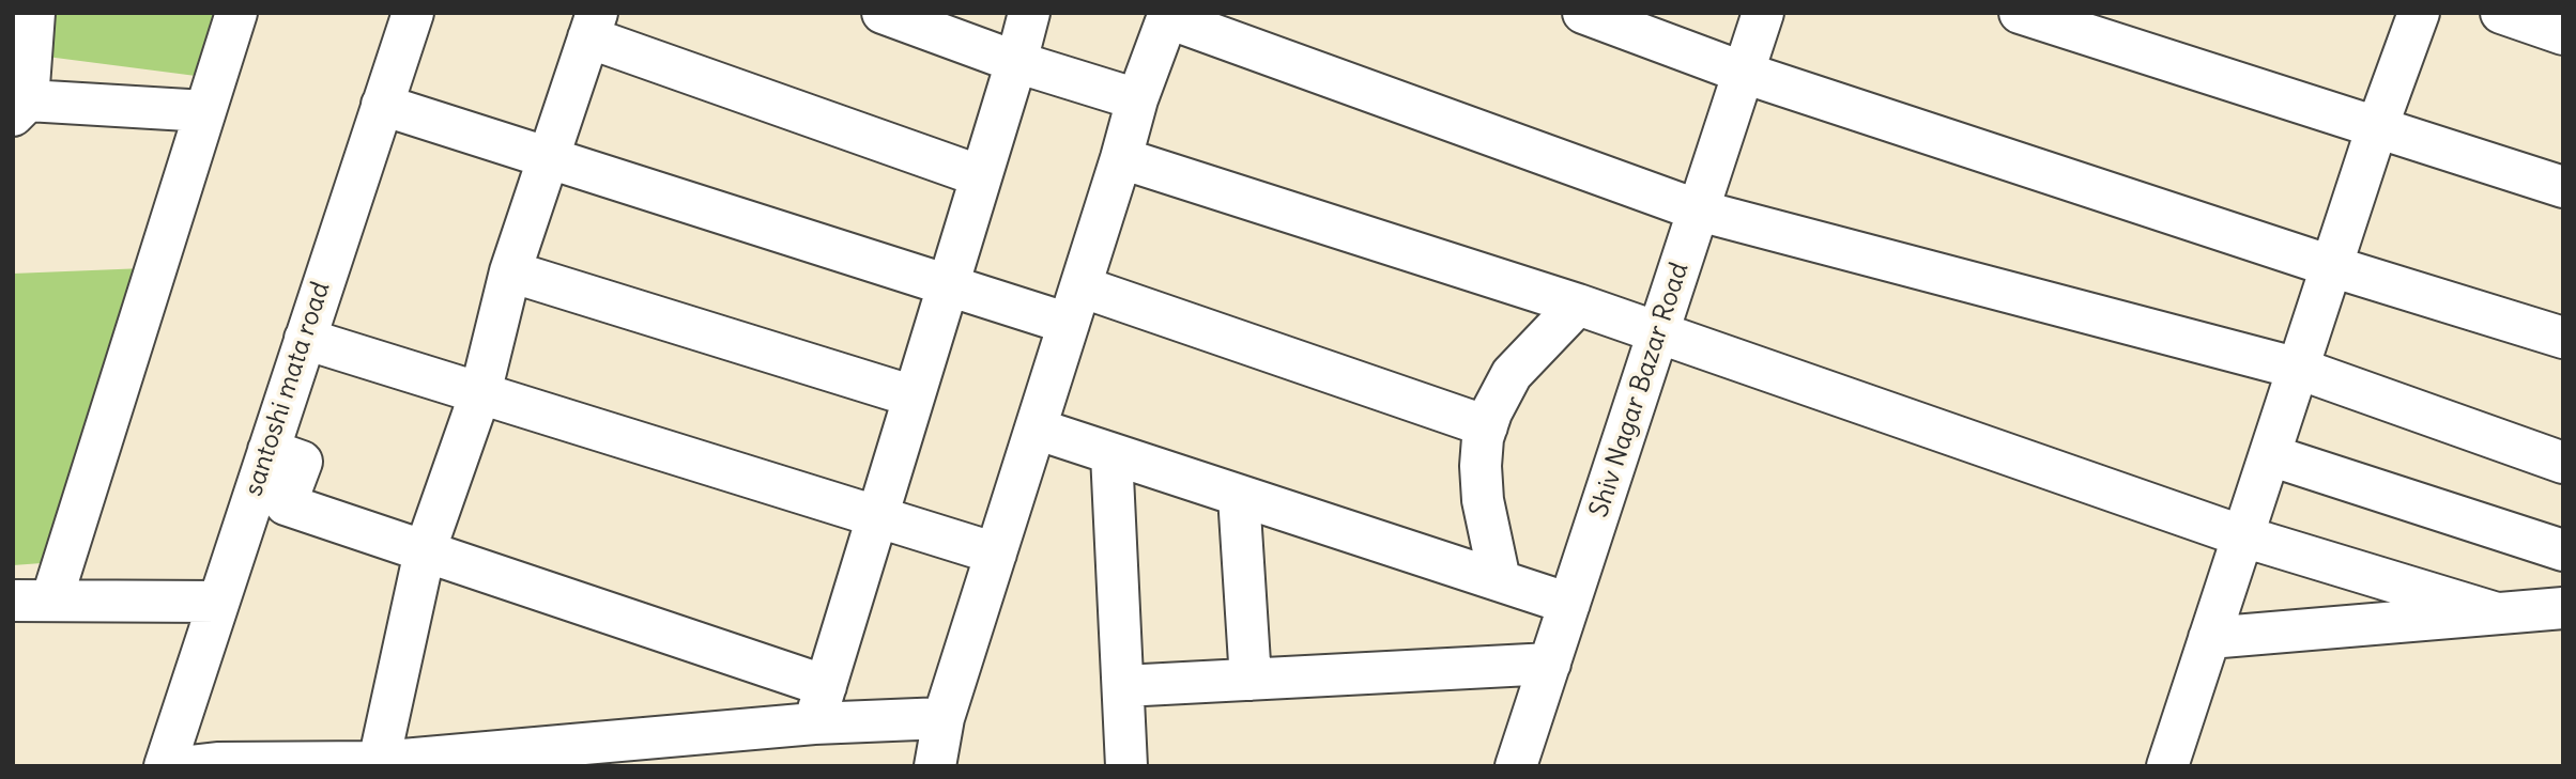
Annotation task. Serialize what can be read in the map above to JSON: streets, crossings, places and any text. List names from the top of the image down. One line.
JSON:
{"streets":{"street":["santoshi mata road","Shiv Nagar Bazar Road"]}}
